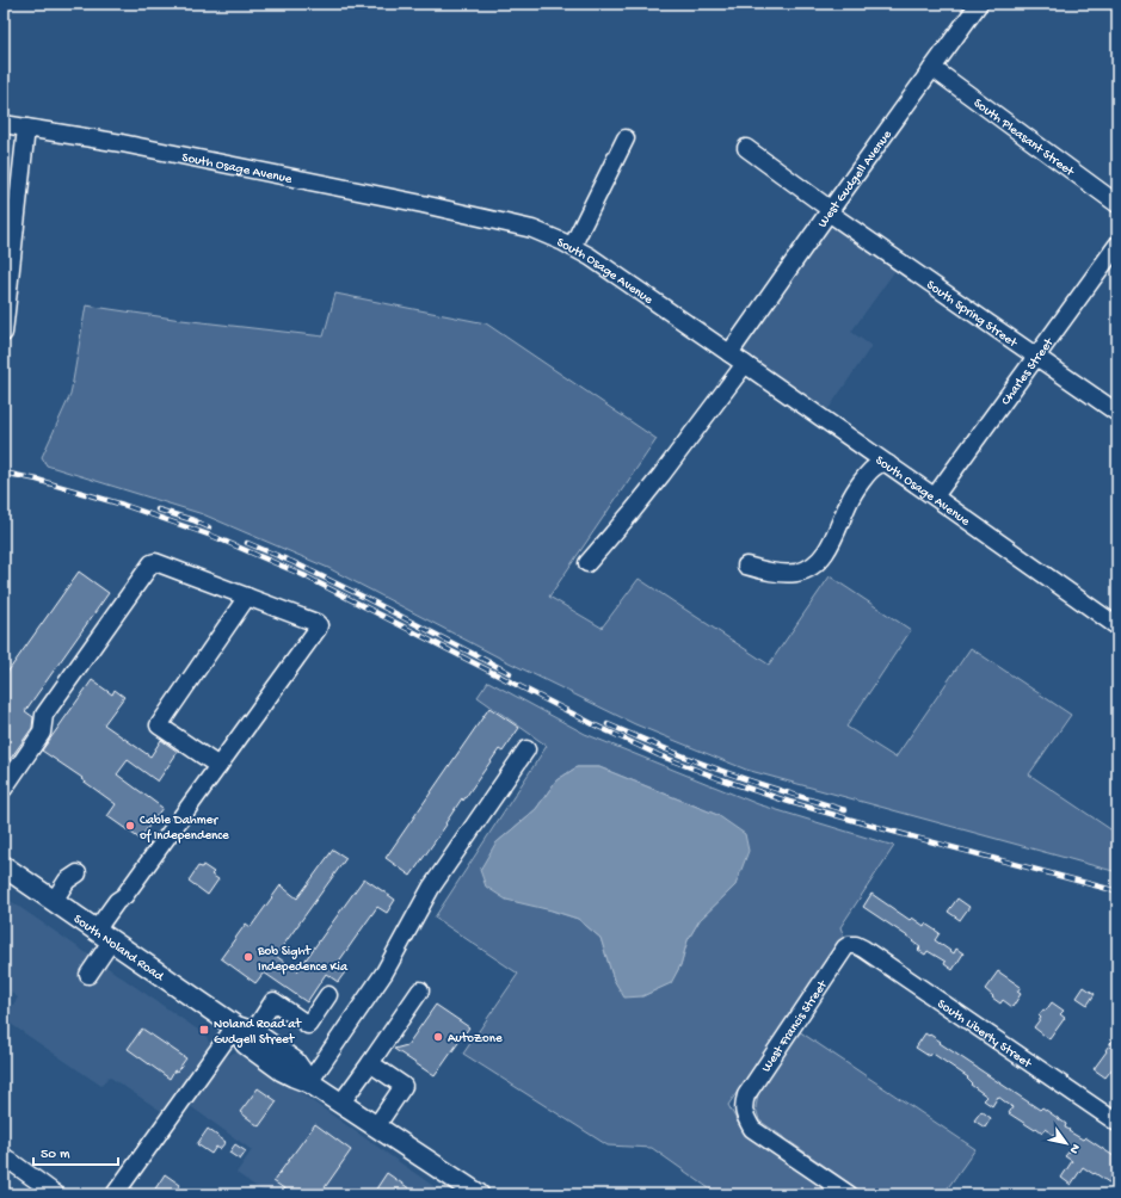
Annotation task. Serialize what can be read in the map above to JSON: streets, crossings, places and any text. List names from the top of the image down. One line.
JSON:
{"streets":{"main road":["South Noland Road"],"street":["South Pleasant Street","South Osage Avenue","West Gudgell Avenue","South Spring Street","Charles Street","West Francis Street","South Liberty Street"]},"crossings":[["South Pleasant Street","West Gudgell Avenue"],["South Osage Avenue","West Gudgell Avenue"],["South Osage Avenue","Charles Street"],["West Gudgell Avenue","South Spring Street"],["South Spring Street","Charles Street"],["West Francis Street","South Liberty Street"]],"places":{"other":["Cable Dahmer of Independence","Bob Sight Indepedence Kia","AutoZone"],"transit":["Noland Road at Gudgell Street"]},"scale_bar":"50 m","north":"bottom right"}
